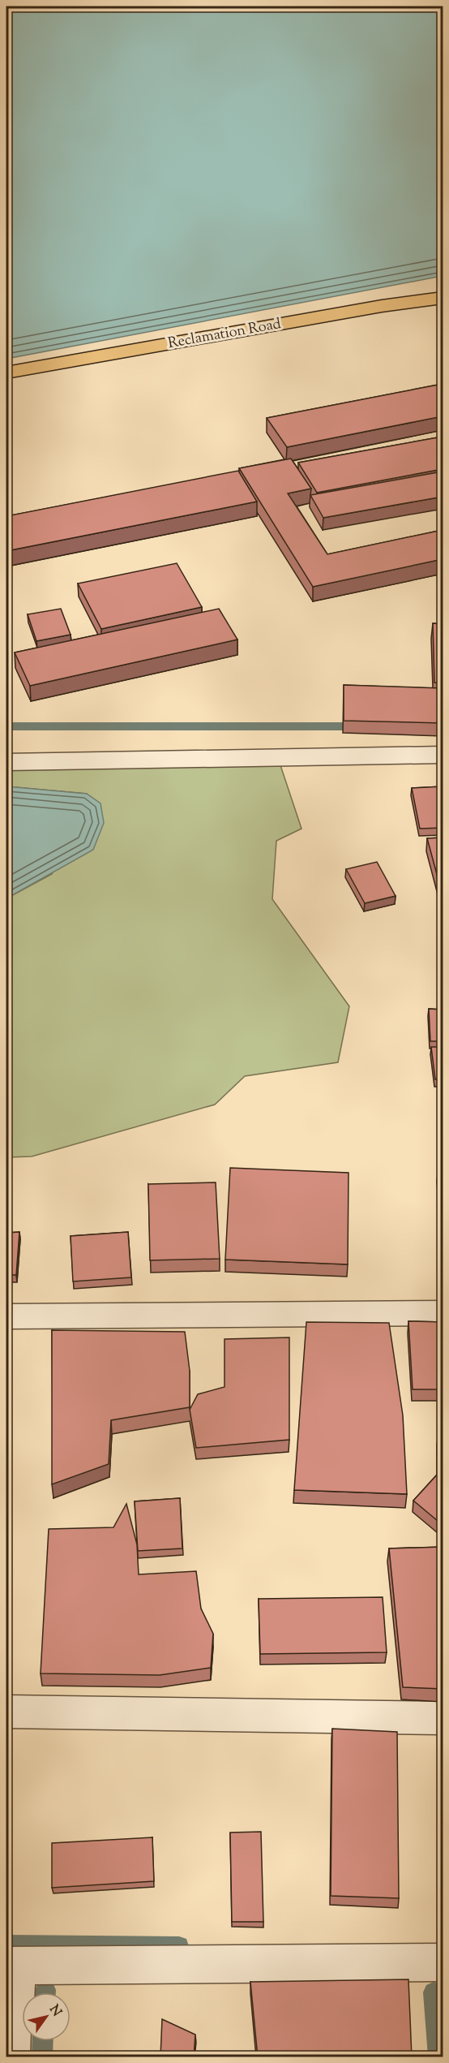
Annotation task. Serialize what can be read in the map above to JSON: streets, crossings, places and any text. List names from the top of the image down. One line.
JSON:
{"streets":{"main road":["Reclamation Road"]},"north":"top right"}
